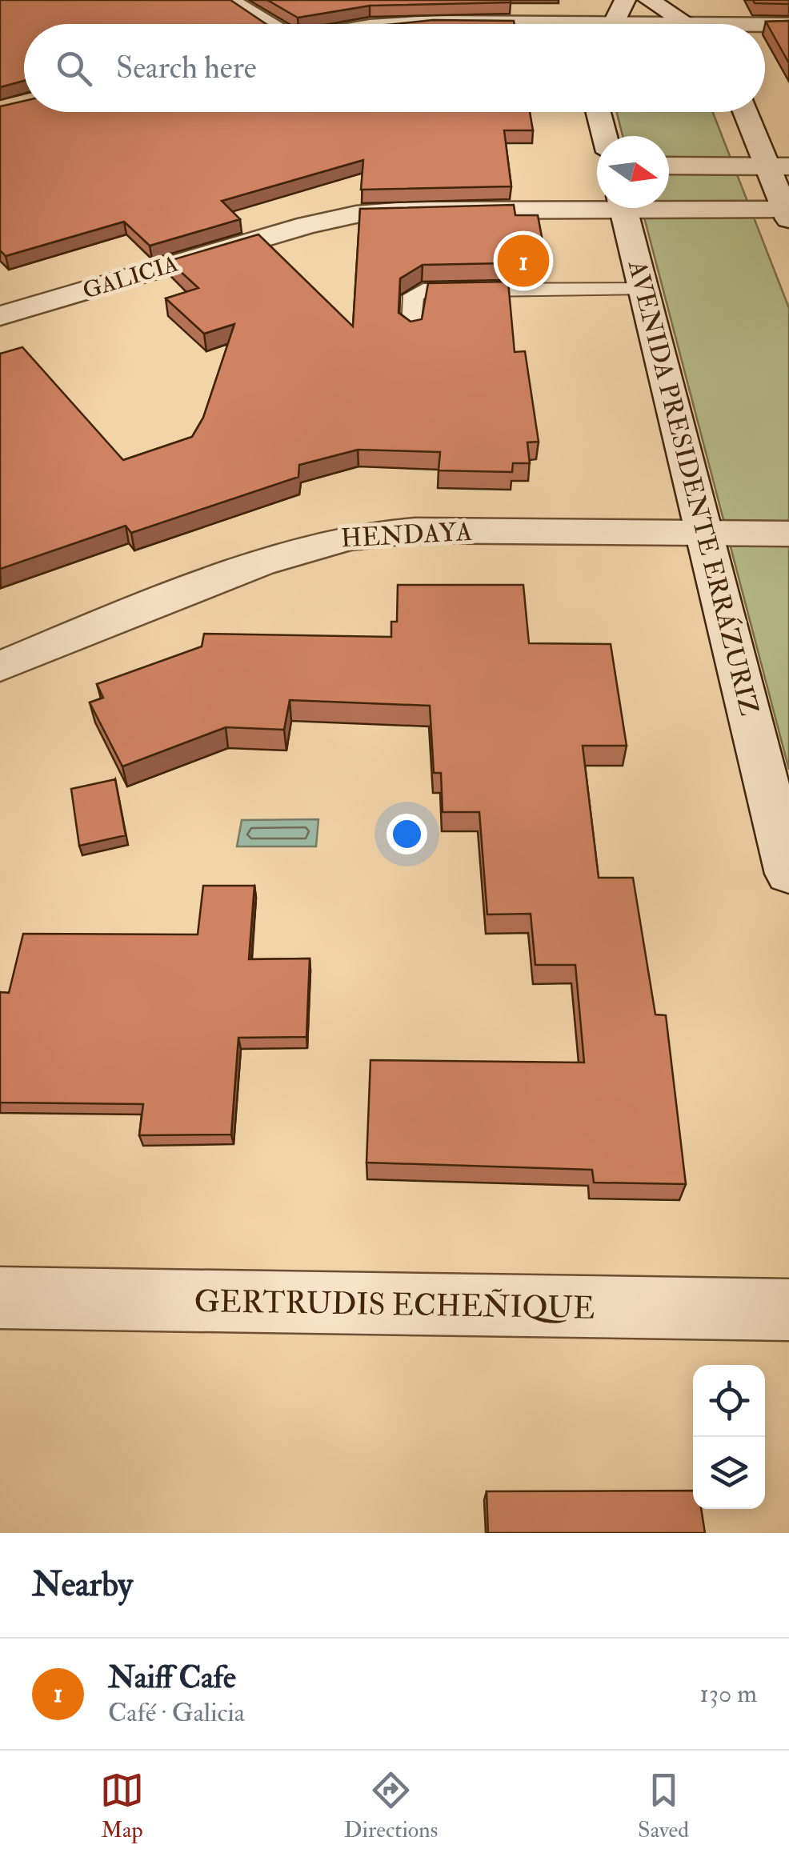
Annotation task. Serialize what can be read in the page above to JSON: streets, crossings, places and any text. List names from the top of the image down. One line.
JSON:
{"streets":{"street":["GALICIA","AVENIDA PRESIDENTE ERRÁZURIZ","HENDAYA","GERTRUDIS ECHEÑIQUE"]},"crossings":[["AVENIDA PRESIDENTE ERRÁZURIZ","HENDAYA"]],"north":"right","page":{"search":"Search here","pins":"1","heading":"Nearby","list":[{"mark":"1","name":"Naiff Cafe","note":"Café · Galicia","value":"130 m"}],"nav":["Map","Directions","Saved"]}}
